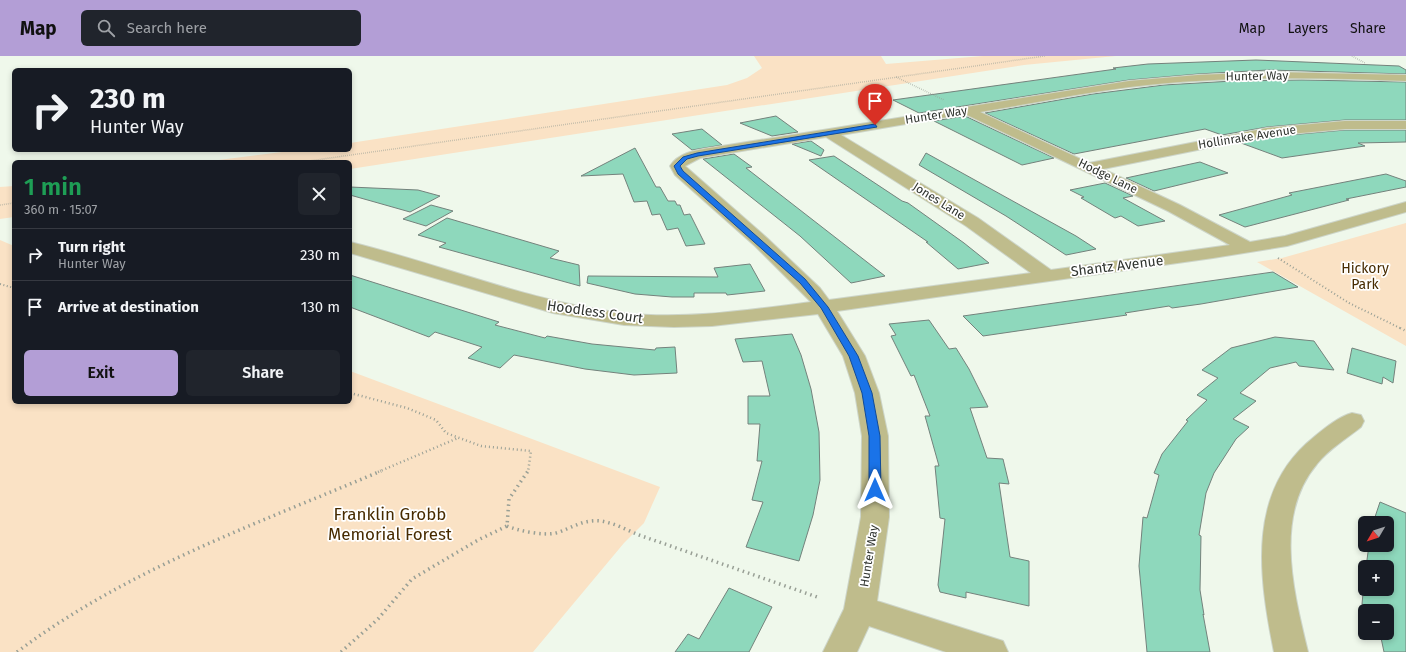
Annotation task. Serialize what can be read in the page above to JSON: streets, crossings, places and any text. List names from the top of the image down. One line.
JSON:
{"streets":{"street":["Hunter Way","Hollinrake Avenue","Hodge Lane","Jones Lane","Shantz Avenue","Hoodless Court"]},"crossings":[["Hunter Way","Hodge Lane"],["Hunter Way","Jones Lane"],["Hunter Way","Shantz Avenue"],["Hunter Way","Hoodless Court"],["Hollinrake Avenue","Hodge Lane"],["Hodge Lane","Shantz Avenue"],["Jones Lane","Shantz Avenue"],["Shantz Avenue","Hoodless Court"]],"parks":["Hickory Park","Franklin Grobb Memorial Forest"],"north":"bottom left","page":{"header":"Map","search":"Search here","nav":["Map","Layers","Share"],"turn":["230 m","Hunter Way"],"heading":["1 min","360 m · 15:07"],"list":[{"name":"Turn right","note":"Hunter Way","value":"230 m"},{"name":"Arrive at destination","value":"130 m"}],"buttons":["Exit","Share"],"map_buttons":["+","−"]}}
